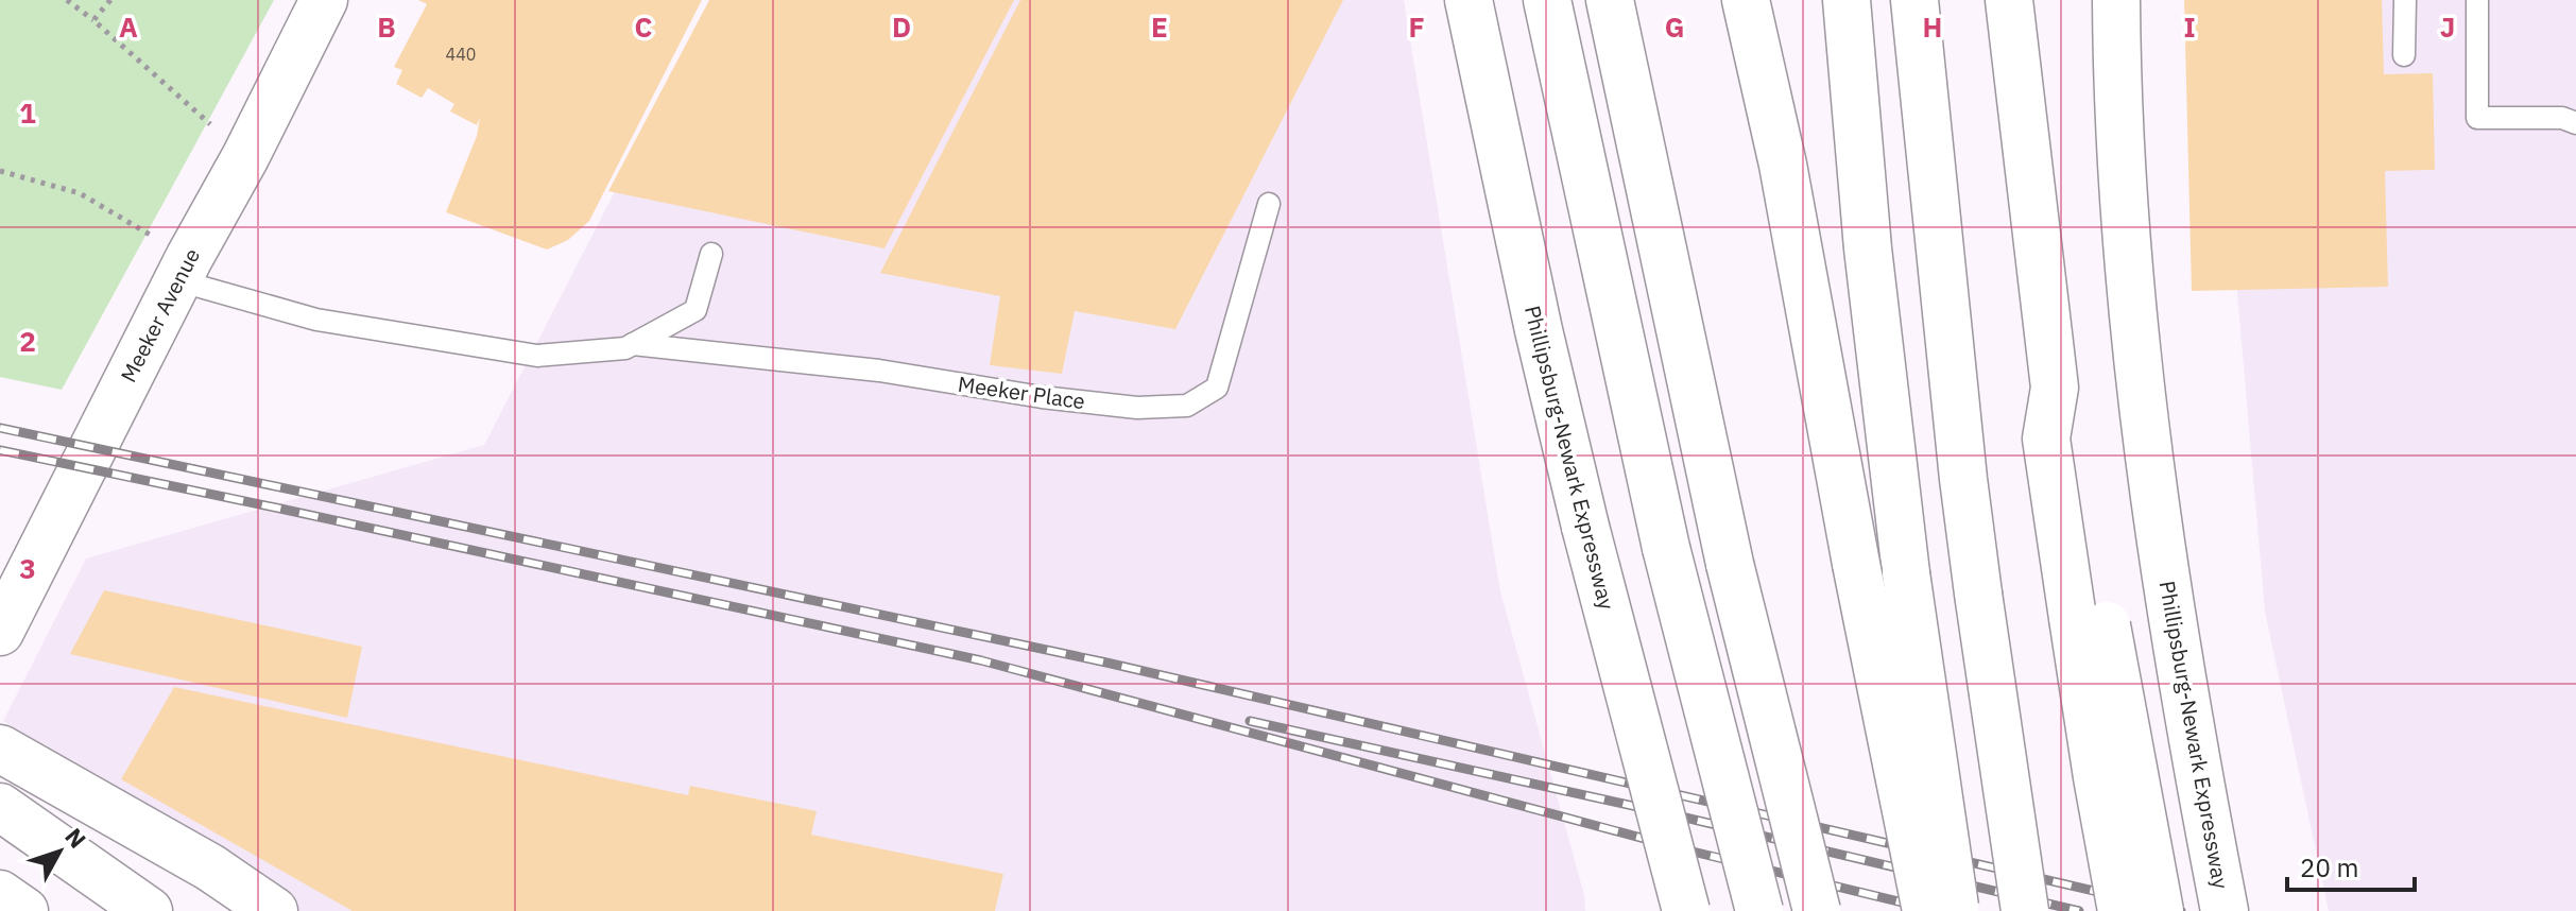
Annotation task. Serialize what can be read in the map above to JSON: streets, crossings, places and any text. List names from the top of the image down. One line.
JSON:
{"streets":{"main road":["Meeker Avenue","Phillipsburg-Newark Expressway"],"lane":["Meeker Place"]},"house_numbers":["440"],"scale_bar":"20 m","north":"top right","grid":{"columns":["A","B","C","D","E","F","G","H","I","J"],"rows":["1","2","3"]}}
